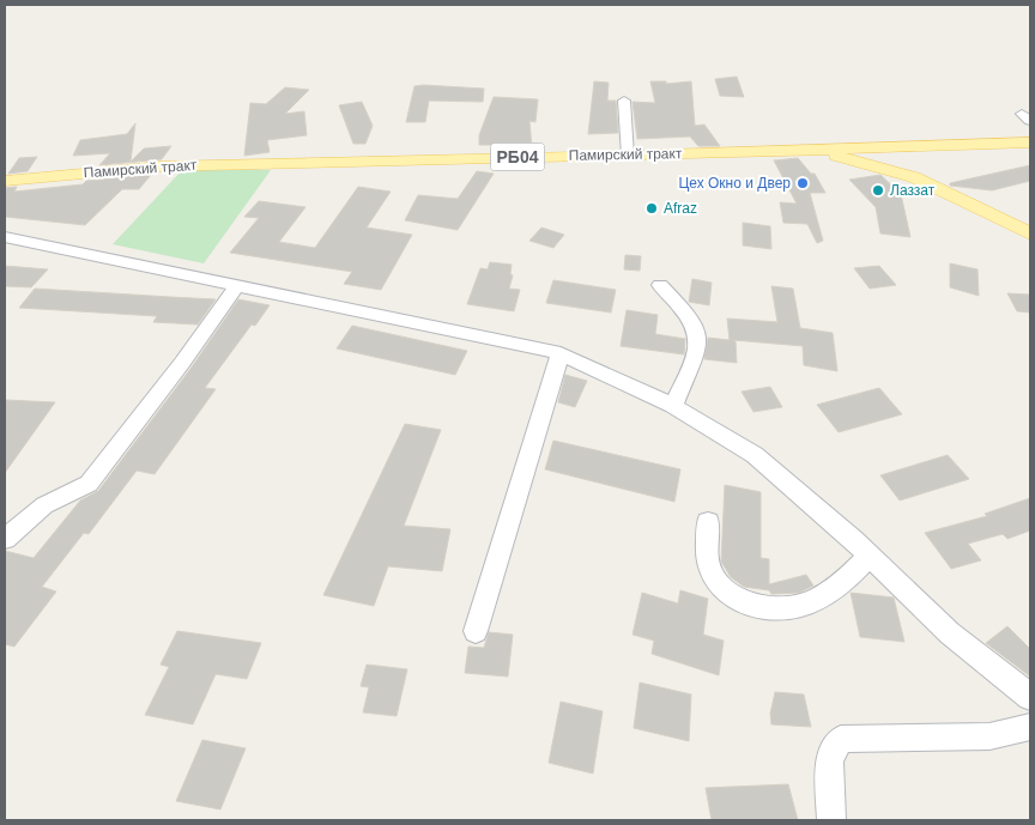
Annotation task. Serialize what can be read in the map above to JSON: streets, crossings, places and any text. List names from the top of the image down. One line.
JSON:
{"streets":{"main road":["Памирский тракт","РБ04"]},"places":["Цех Окно и Двер","Лаззат","Afraz"]}
